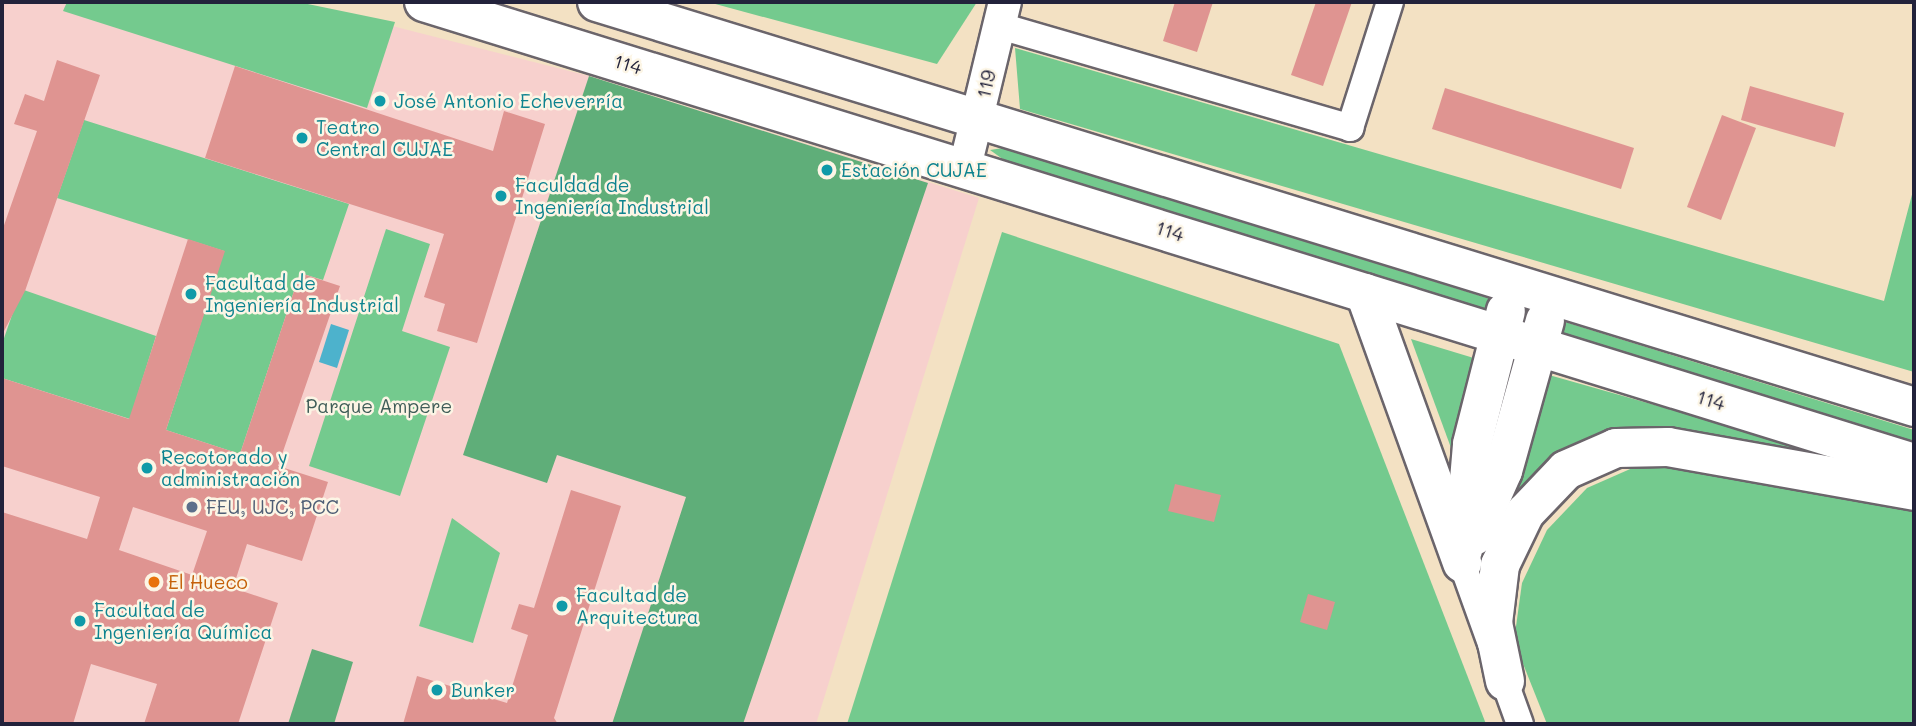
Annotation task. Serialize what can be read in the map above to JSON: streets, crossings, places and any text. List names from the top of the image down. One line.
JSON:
{"streets":{"highway":["114"],"street":["119"]},"crossings":[["114","119"]],"parks":["Parque Ampere"],"places":["José Antonio Echeverría","Teatro Central CUJAE","Estación CUJAE","Faculdad de Ingeniería Industrial","Facultad de Ingeniería Industrial","Recotorado y administración","FEU, UJC, PCC","El Hueco","Facultad de Arquitectura","Facultad de Ingeniería Química","Bunker"]}
